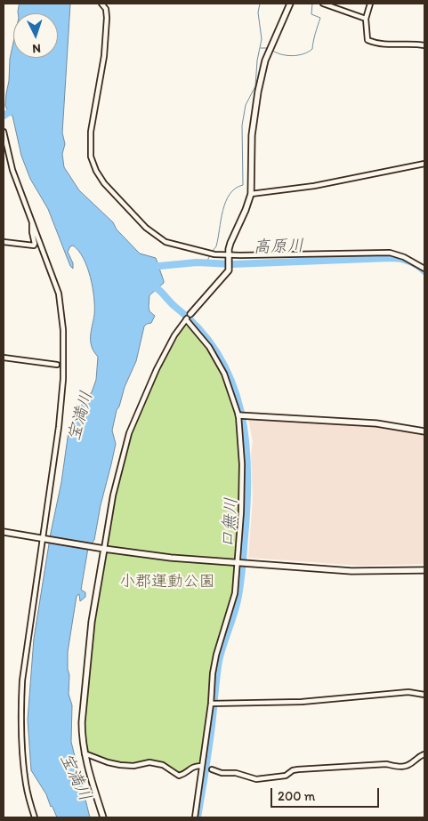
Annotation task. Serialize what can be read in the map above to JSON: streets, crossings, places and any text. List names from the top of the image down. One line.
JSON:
{"water":["高原川","宝満川","口無川"],"parks":["小郡運動公園"],"scale_bar":"200 m","north":"bottom"}
